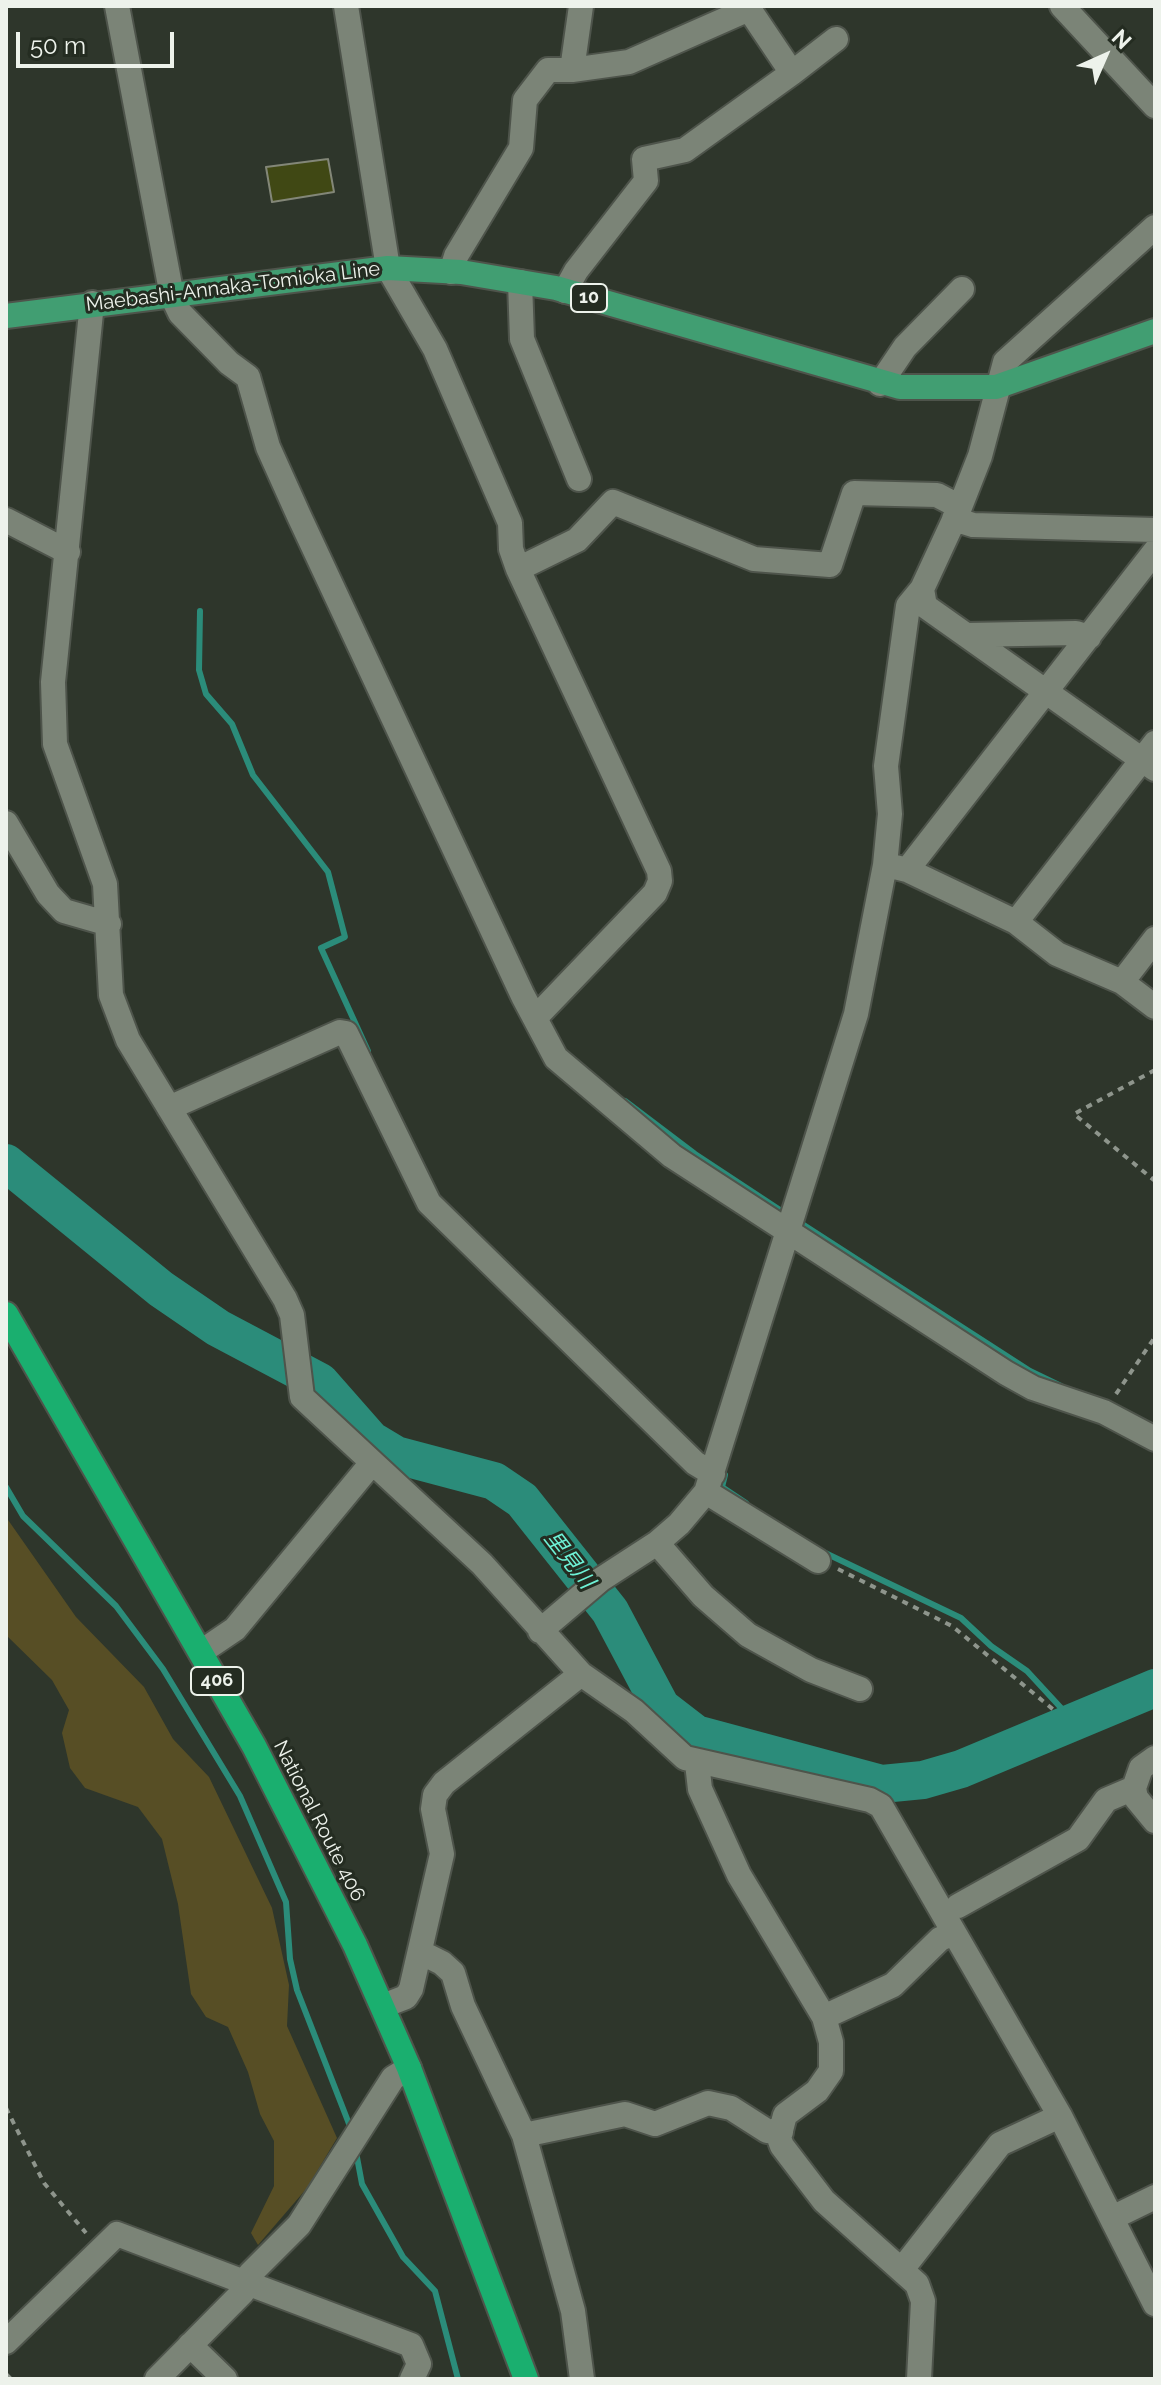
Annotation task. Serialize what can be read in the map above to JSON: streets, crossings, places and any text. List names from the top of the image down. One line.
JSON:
{"streets":{"highway":["406","National Route 406"],"main road":["Maebashi-Annaka-Tomioka Line","10"]},"water":["里見川"],"scale_bar":"50 m","north":"top right"}
